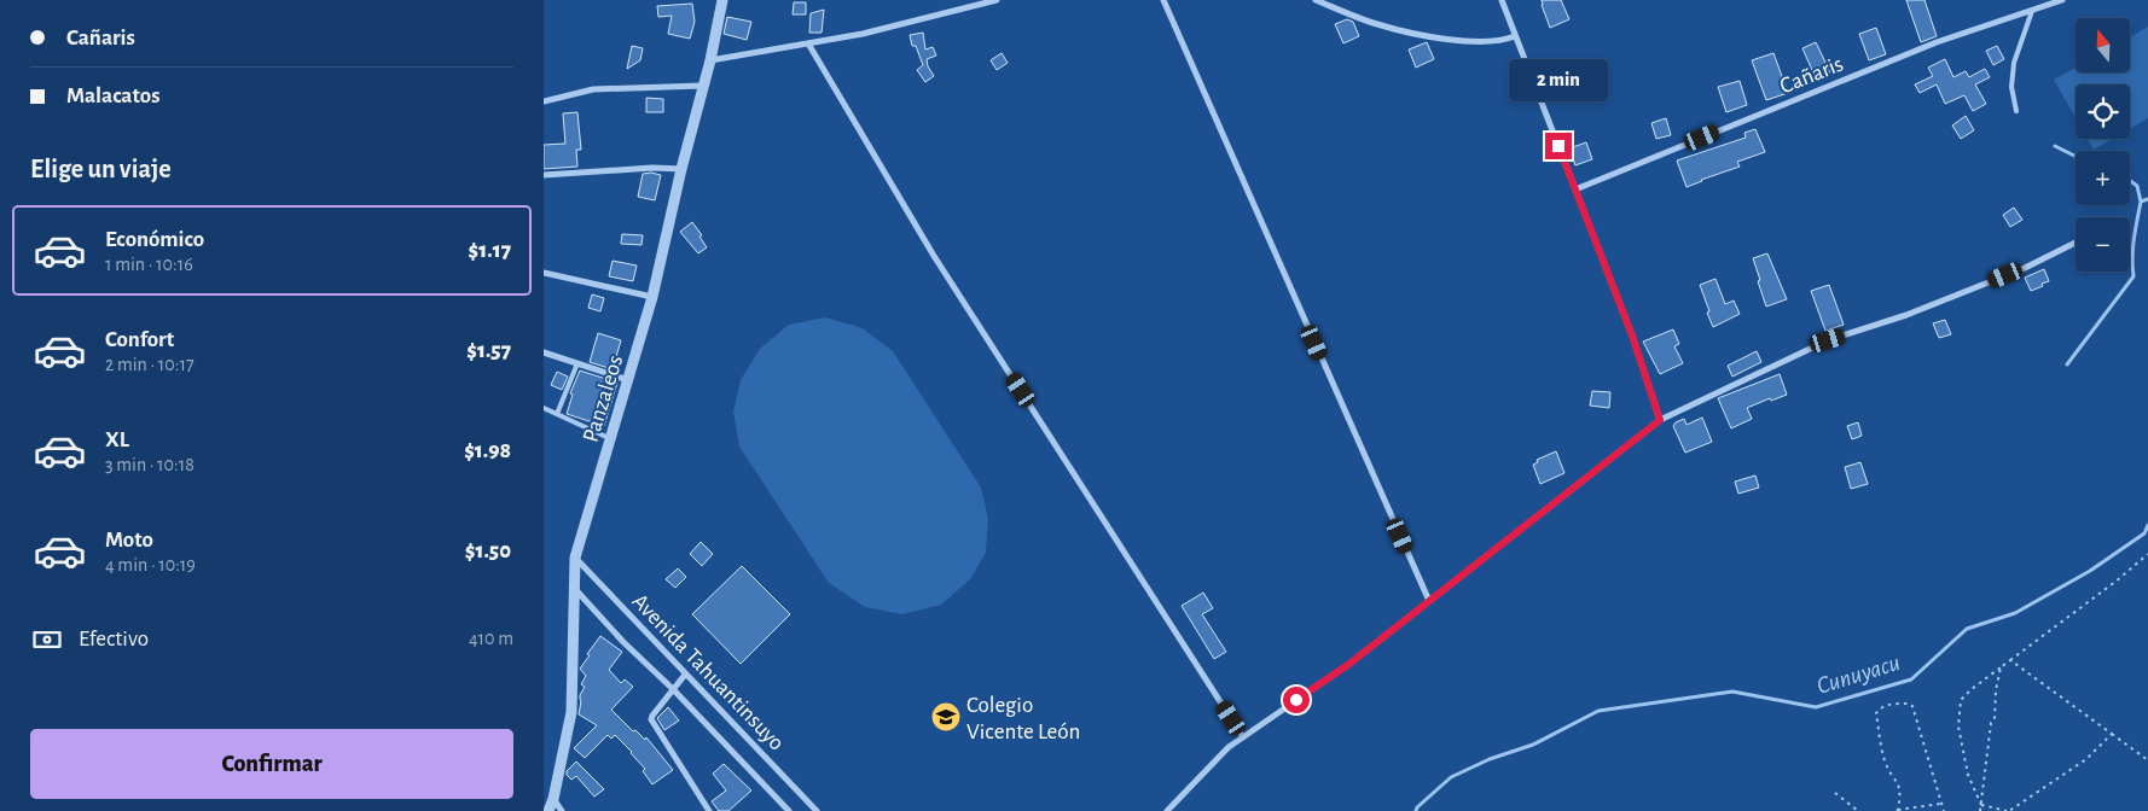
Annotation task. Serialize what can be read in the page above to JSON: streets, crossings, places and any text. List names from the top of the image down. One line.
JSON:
{"streets":{"street":["Cañaris","Panzaleos","Avenida Tahuantinsuyo"]},"crossings":[["Panzaleos","Avenida Tahuantinsuyo"]],"water":["Cunuyacu"],"places":{"school or university":["Colegio Vicente León"]},"north":"top","page":{"banner":["Cañaris","Malacatos"],"map_buttons":["+","−"],"bubble":"2 min","heading":"Elige un viaje","list":[{"name":"Económico","note":"1 min · 10:16","value":"$1.17"},{"name":"Confort","note":"2 min · 10:17","value":"$1.57"},{"name":"XL","note":"3 min · 10:18","value":"$1.98"},{"name":"Moto","note":"4 min · 10:19","value":"$1.50"}],"pay":["Efectivo","410 m"],"buttons":"Confirmar"}}
